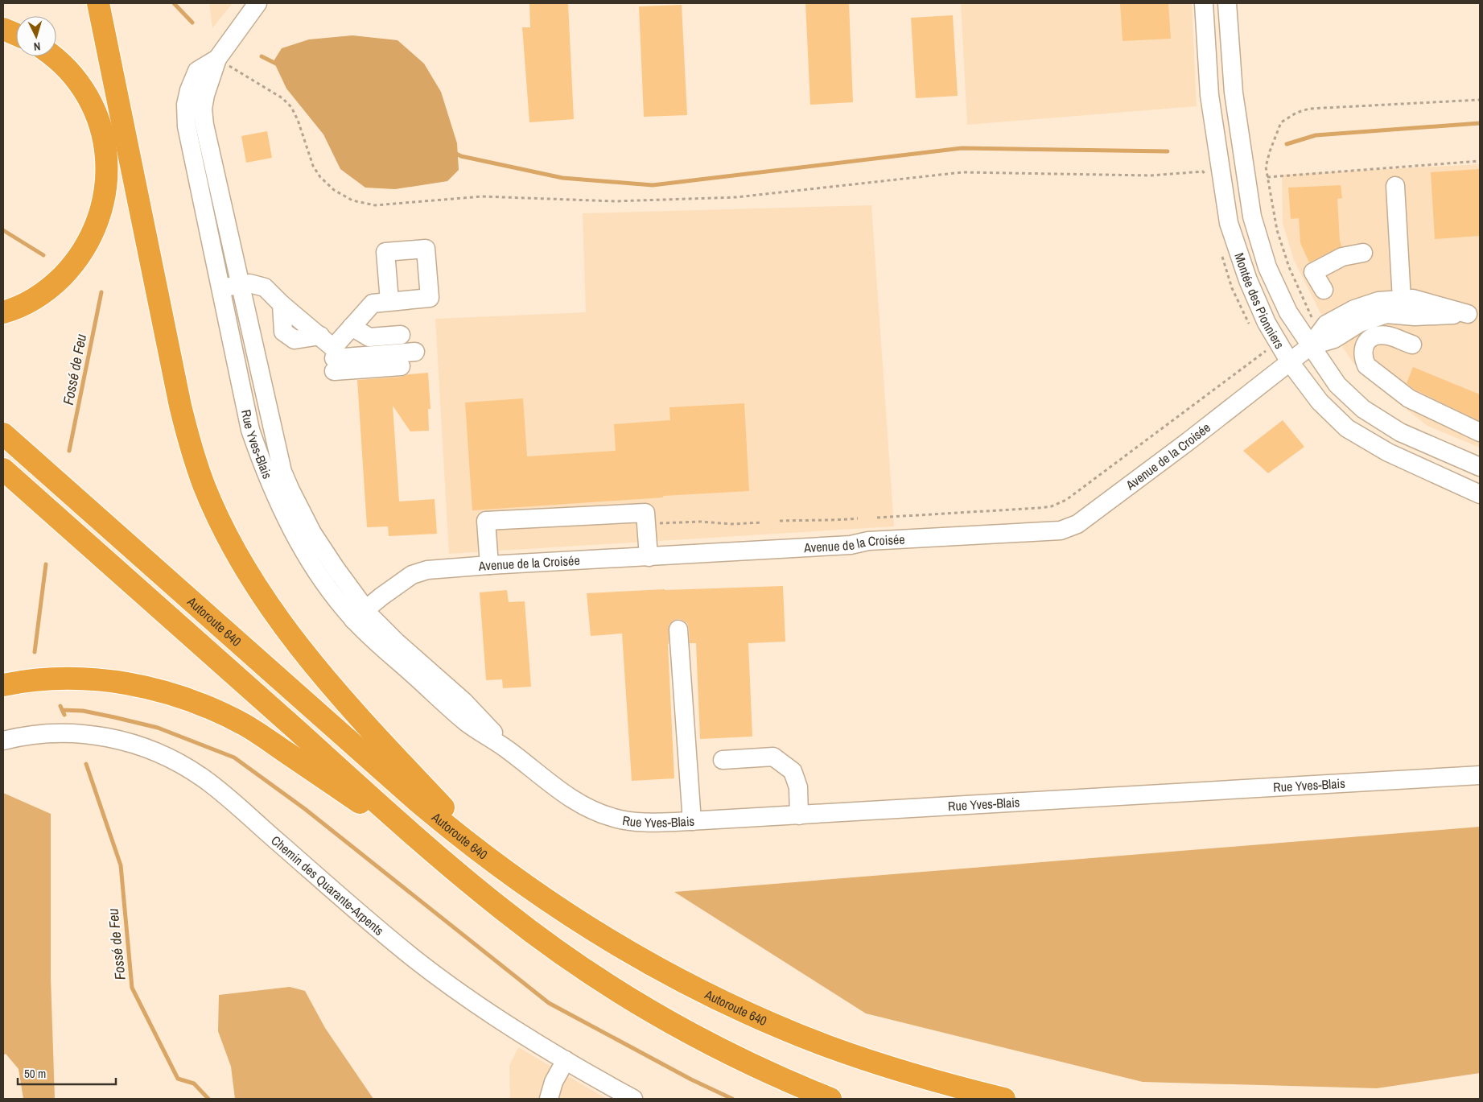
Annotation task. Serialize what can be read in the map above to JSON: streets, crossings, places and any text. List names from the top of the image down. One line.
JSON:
{"streets":{"highway":["Autoroute 640"],"street":["Montée des Pionniers","Rue Yves-Blais","Avenue de la Croisée","Chemin des Quarante-Arpents"]},"crossings":[["Montée des Pionniers","Avenue de la Croisée"],["Rue Yves-Blais","Avenue de la Croisée"]],"water":["Fossé de Feu"],"scale_bar":"50 m","north":"bottom"}
